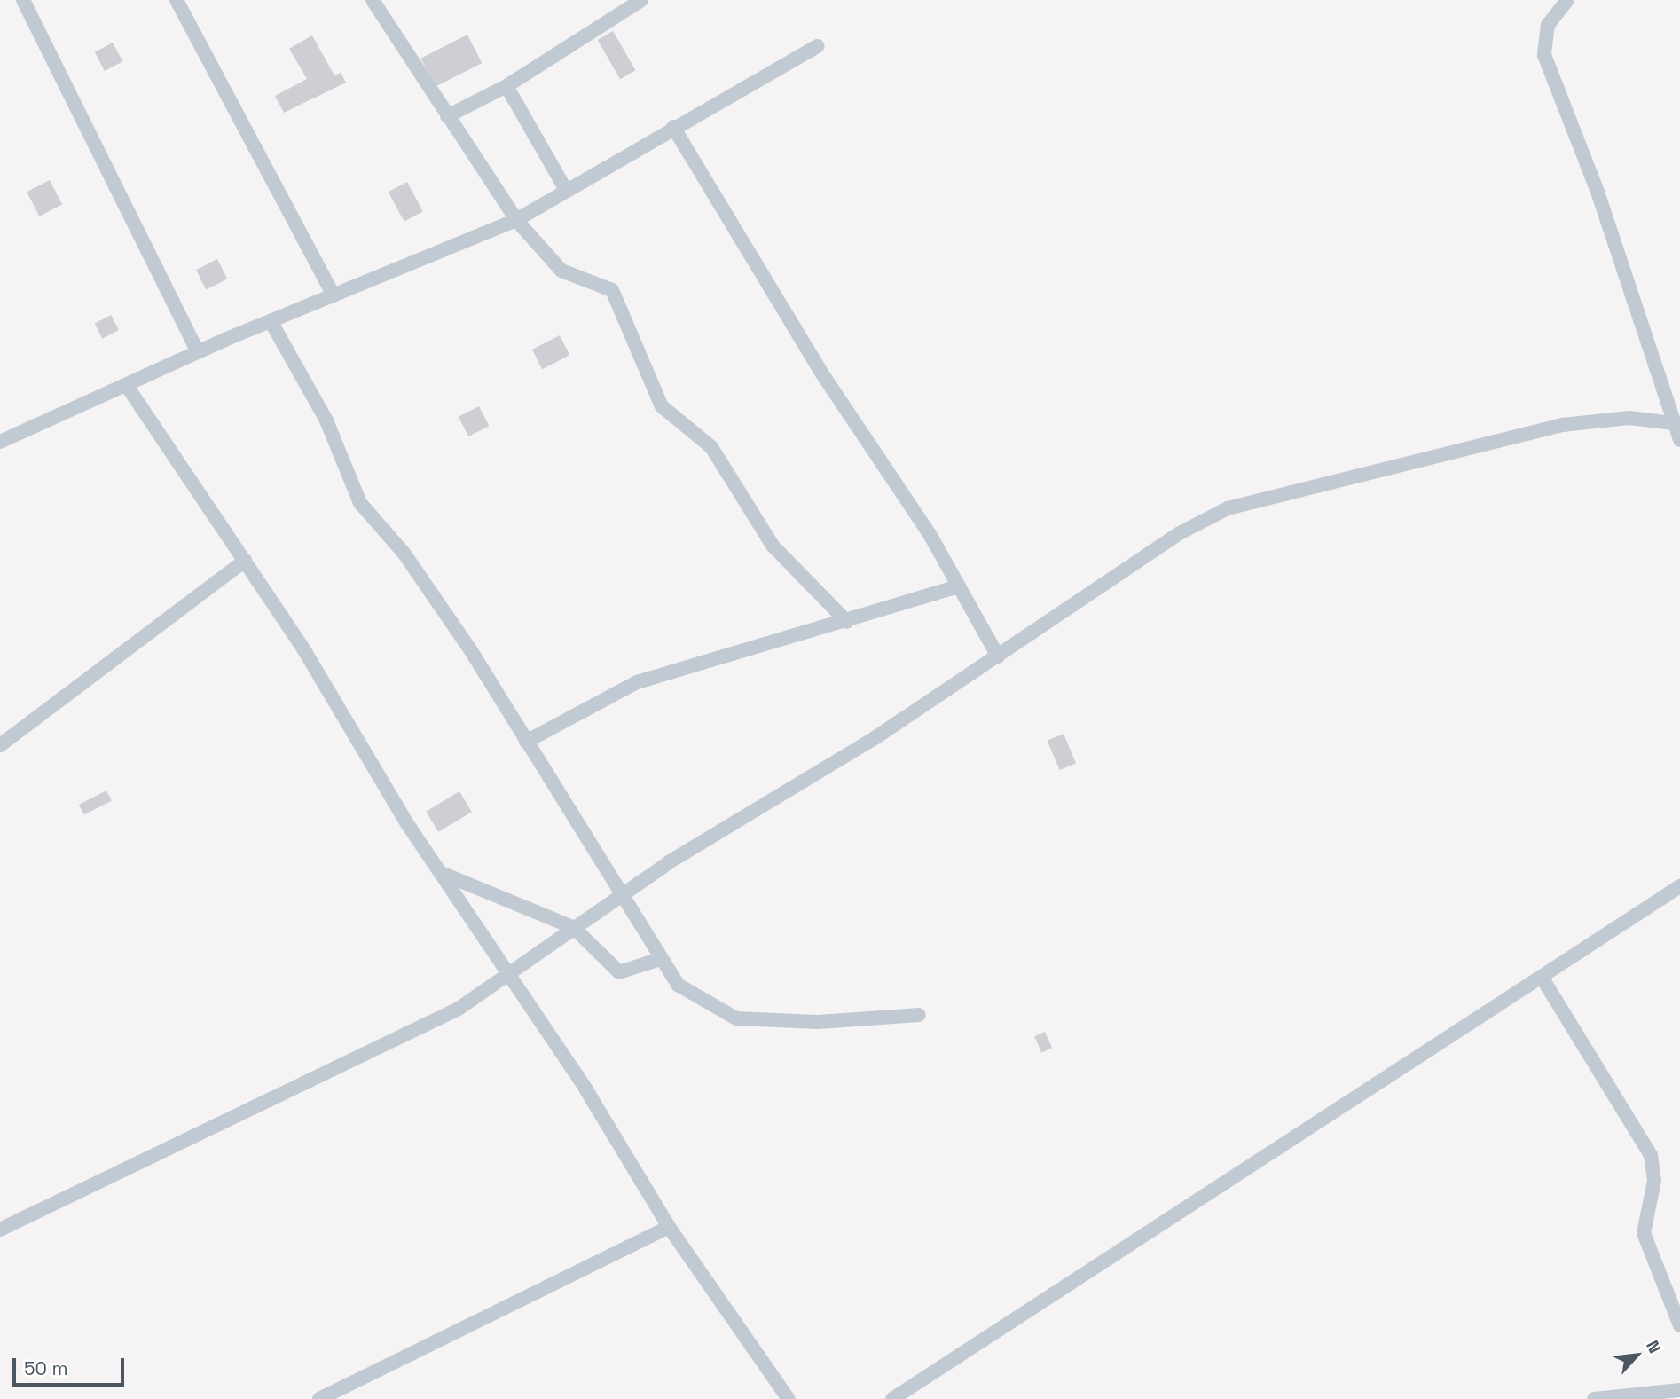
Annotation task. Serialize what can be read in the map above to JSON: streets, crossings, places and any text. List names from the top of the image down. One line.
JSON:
{"scale_bar":"50 m","north":"top right"}
